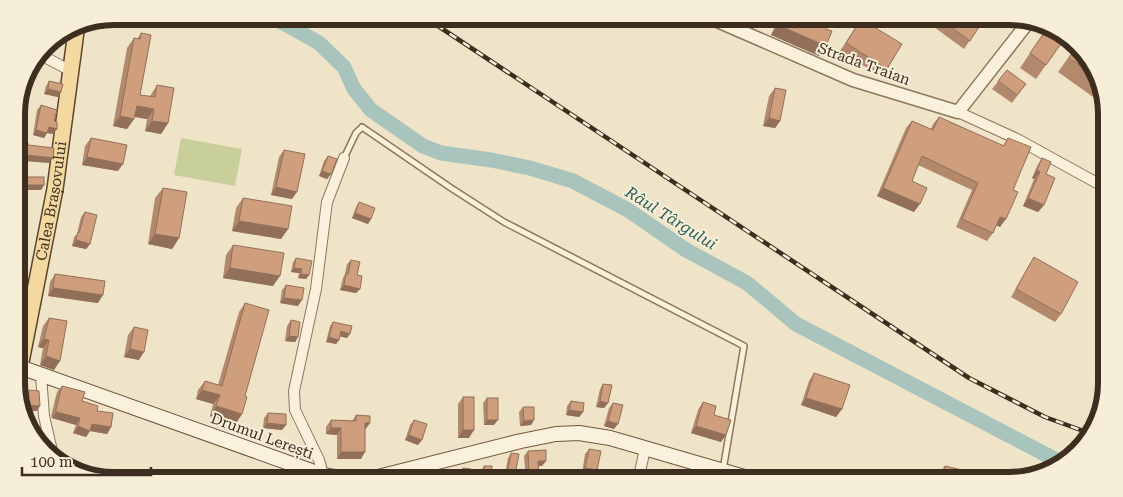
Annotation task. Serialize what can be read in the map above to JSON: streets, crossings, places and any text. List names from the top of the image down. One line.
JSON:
{"streets":{"main road":["Calea Brașovului","Drumul Lerești"],"street":["Strada Traian"]},"water":["Râul Târgului"],"scale_bar":"100 m"}
